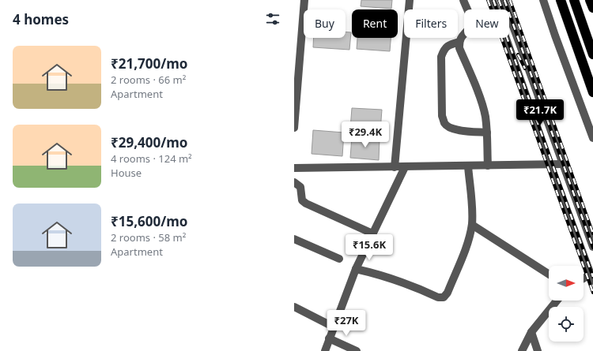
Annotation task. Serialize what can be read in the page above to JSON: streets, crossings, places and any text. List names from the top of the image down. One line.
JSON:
{"north":"right","page":{"heading":"4 homes","chip":["Buy","Rent","Filters","New"],"list":[{"name":"₹21,700/mo","note":"2 rooms · 66 m² · Apartment"},{"name":"₹29,400/mo","note":"4 rooms · 124 m² · House"},{"name":"₹15,600/mo","note":"2 rooms · 58 m² · Apartment"}],"price":["₹21.7K","₹29.4K","₹15.6K","₹27K"]}}
